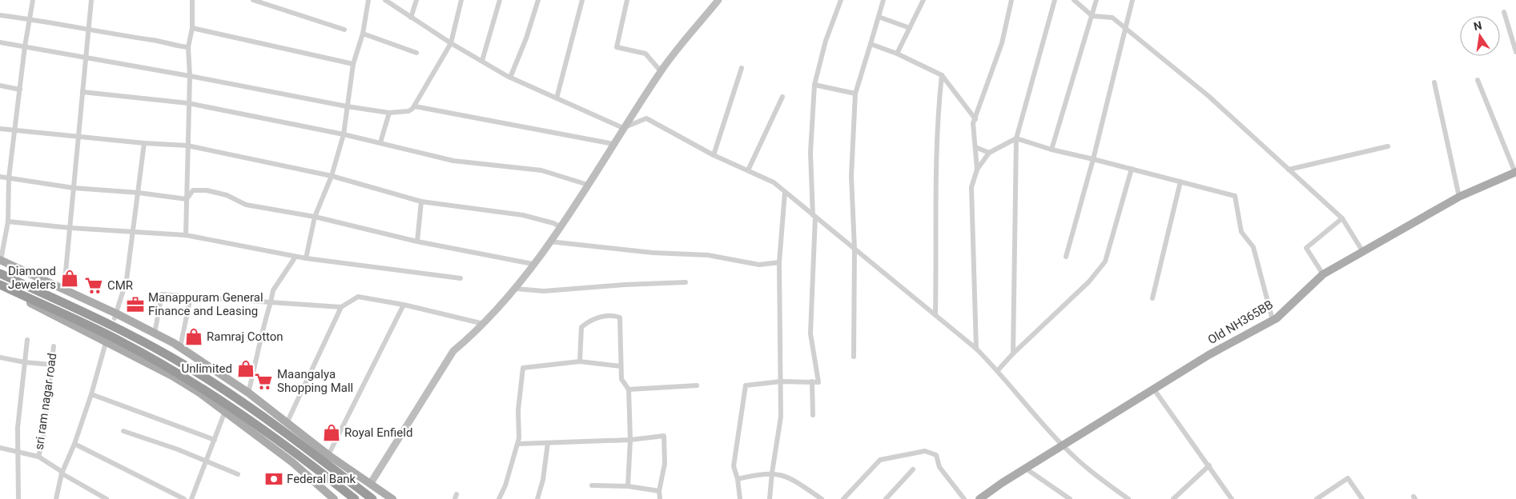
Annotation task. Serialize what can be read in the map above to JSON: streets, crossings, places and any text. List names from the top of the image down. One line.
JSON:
{"streets":{"main road":["Old NH365BB"],"street":["sri ram nagar road"]},"places":{"shop":["Diamond Jewelers","Ramraj Cotton","Unlimited","Royal Enfield"],"supermarket":["CMR","Maangalya Shopping Mall"],"office":["Manappuram General Finance and Leasing"],"bank":["Federal Bank"]},"north":"top"}
